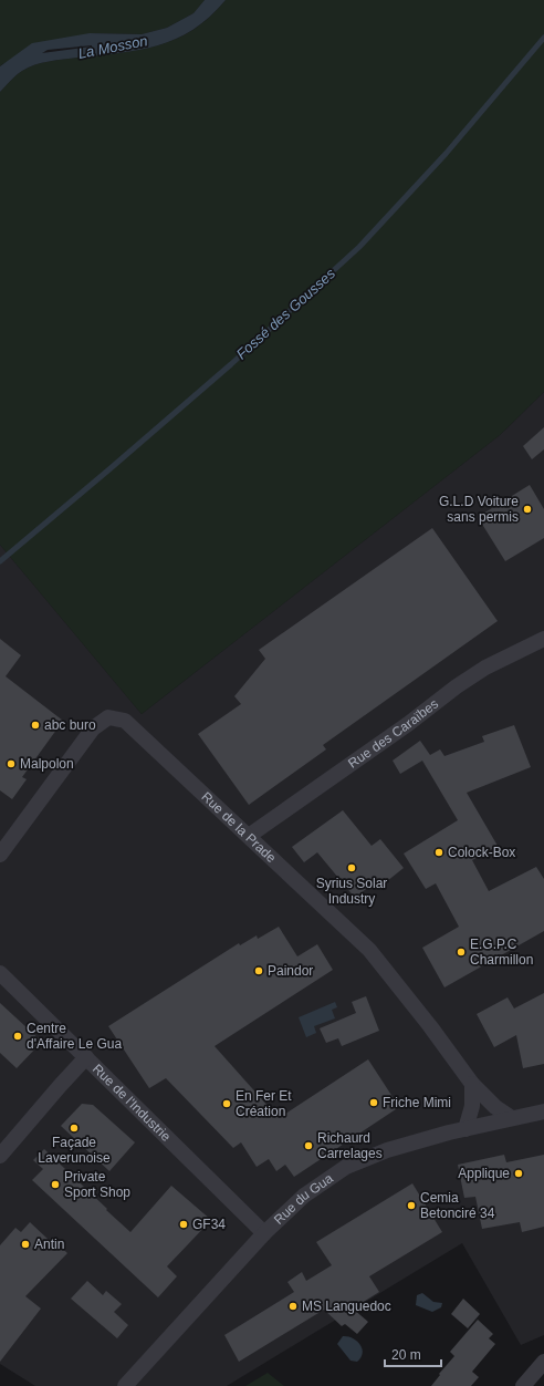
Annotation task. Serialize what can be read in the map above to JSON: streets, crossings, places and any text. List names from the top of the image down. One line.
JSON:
{"streets":{"street":["Rue des Caraïbes","Rue de la Prade","Rue de l'Industrie","Rue du Gua"]},"crossings":[["Rue des Caraïbes","Rue de la Prade"],["Rue de la Prade","Rue du Gua"],["Rue de l'Industrie","Rue du Gua"]],"water":["La Mosson","Fossé des Gousses"],"places":["G.L.D Voiture sans permis","abc buro","Malpolon","Colock-Box","Syrius Solar Industry","E.G.P.C Charmillon","Paindor","Centre d'Affaire Le Gua","Friche Mimi","En Fer Et Création","Façade Laverunoise","Richaurd Carrelages","Applique","Private Sport Shop","Cemia Betonciré 34","GF34","Antin","MS Languedoc"],"scale_bar":"20 m"}
